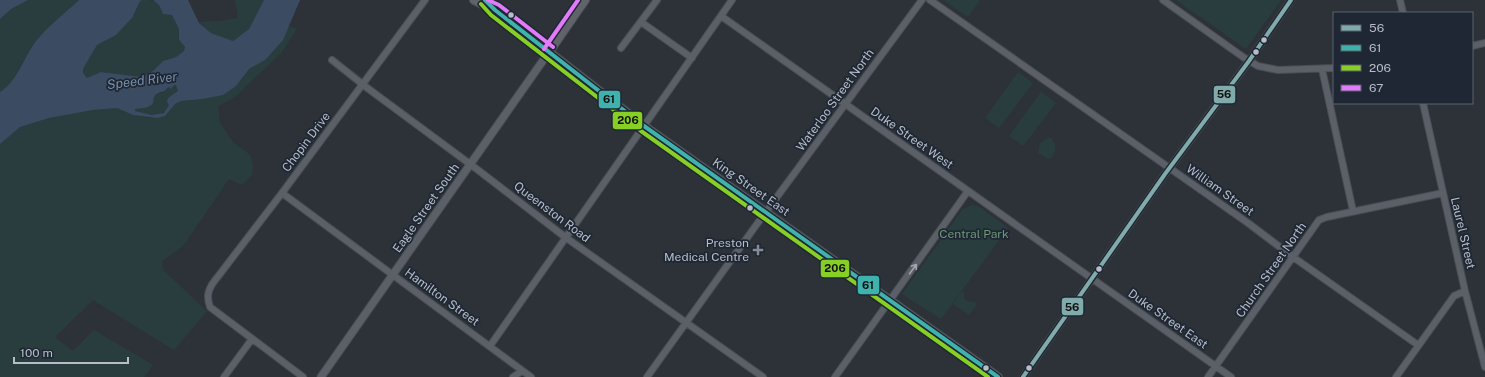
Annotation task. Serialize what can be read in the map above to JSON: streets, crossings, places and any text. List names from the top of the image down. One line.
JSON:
{"streets":{"main road":["King Street East"],"street":["Waterloo Street North","Duke Street West","Chopin Drive","William Street","Eagle Street South","Queenston Road","Laurel Street","Church Street North","Hamilton Street","Duke Street East"]},"crossings":[["Waterloo Street North","Duke Street West"],["Waterloo Street North","King Street East"],["Waterloo Street North","Queenston Road"],["Duke Street West","Duke Street East"],["Chopin Drive","Queenston Road"],["Chopin Drive","Hamilton Street"],["King Street East","Eagle Street South"],["William Street","Church Street North"],["Eagle Street South","Queenston Road"],["Eagle Street South","Hamilton Street"],["Laurel Street","Church Street North"],["Church Street North","Duke Street East"]],"water":["Speed River"],"parks":["Central Park"],"places":{"health":["Preston Medical Centre"]},"lines":["transit line 56","transit line 61","transit line 67","transit line 206"],"legend":["56","61","206","67"],"scale_bar":"100 m"}
